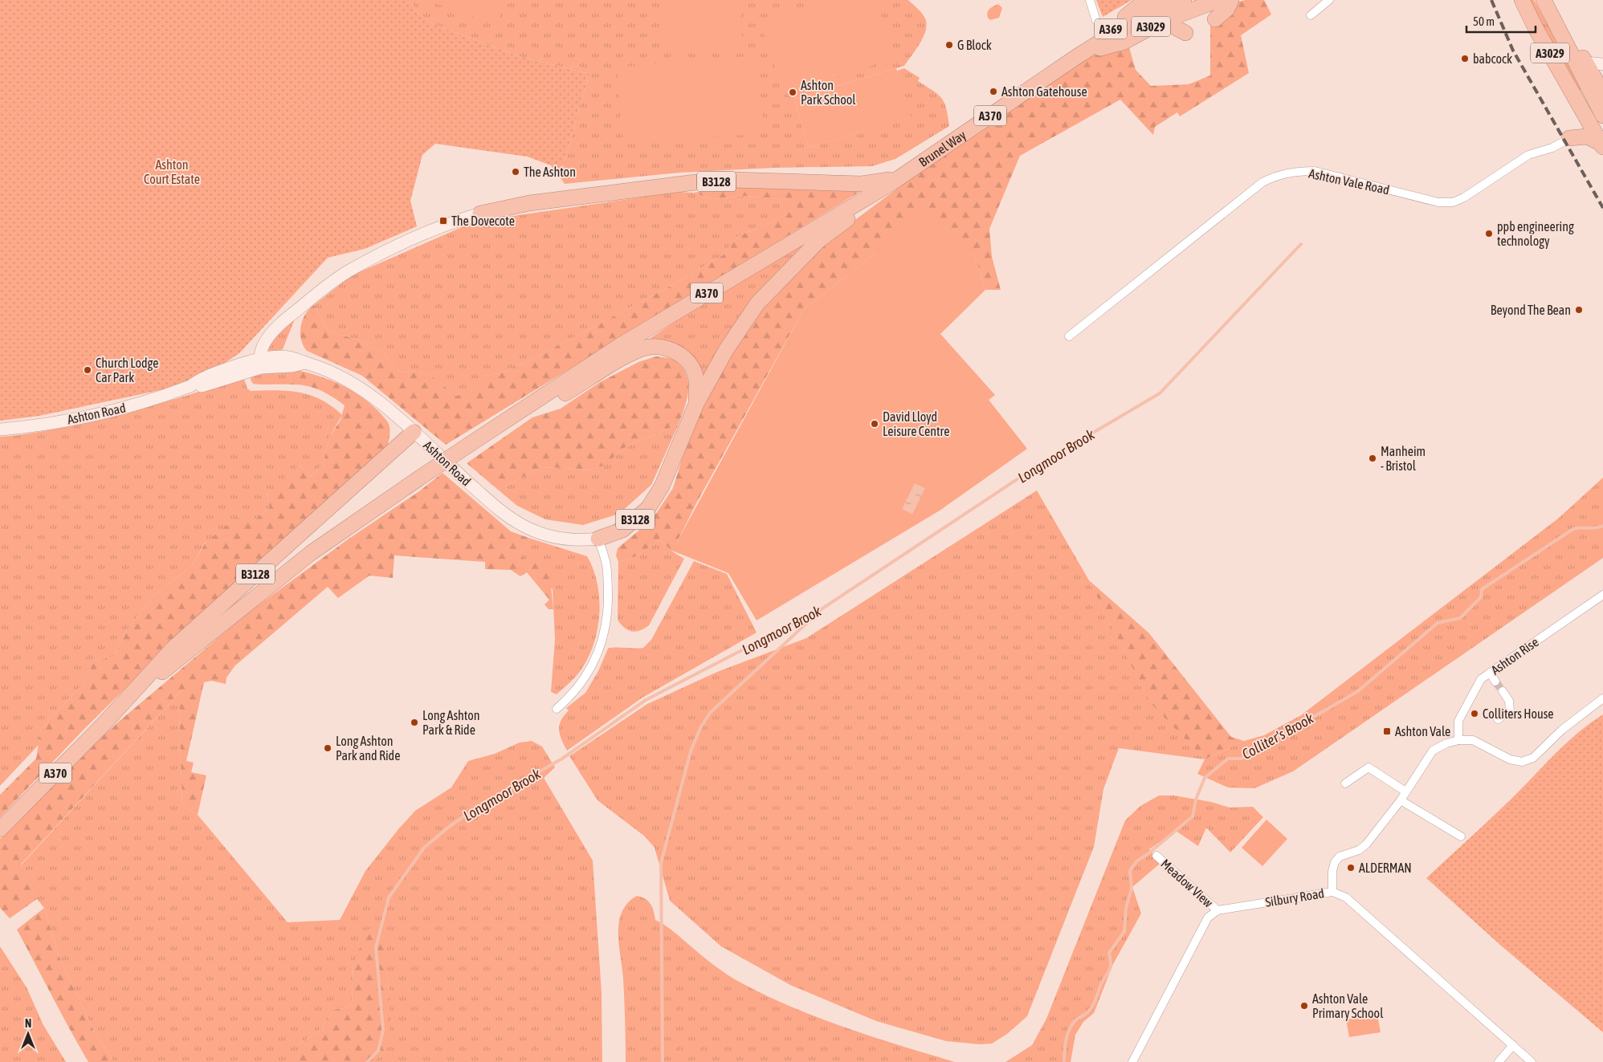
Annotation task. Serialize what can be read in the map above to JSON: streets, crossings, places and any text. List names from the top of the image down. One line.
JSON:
{"streets":{"highway":["A3029","A369","A370","Brunel Way","B3128"],"main road":["Ashton Road"],"street":["Ashton Vale Road","Ashton Rise","Meadow View","Silbury Road"]},"crossings":[["A3029","A369"],["A3029","Brunel Way"],["A3029","Ashton Vale Road"],["A369","Brunel Way"],["A370","Brunel Way"],["A370","B3128"],["Brunel Way","B3128"],["B3128","Ashton Road"],["Meadow View","Silbury Road"]],"water":["Longmoor Brook","Colliter's Brook"],"parks":["Ashton Court Estate"],"places":{"other":["G Block","babcock","Ashton Gatehouse","Ashton Park School","The Ashton","ppb engineering technology","Beyond The Bean","Church Lodge Car Park","David Lloyd Leisure Centre","Manheim - Bristol","Colliters House","Long Ashton Park & Ride","Long Ashton Park and Ride","ALDERMAN","Ashton Vale Primary School"],"transit":["The Dovecote","Ashton Vale"]},"scale_bar":"50 m","north":"top"}
